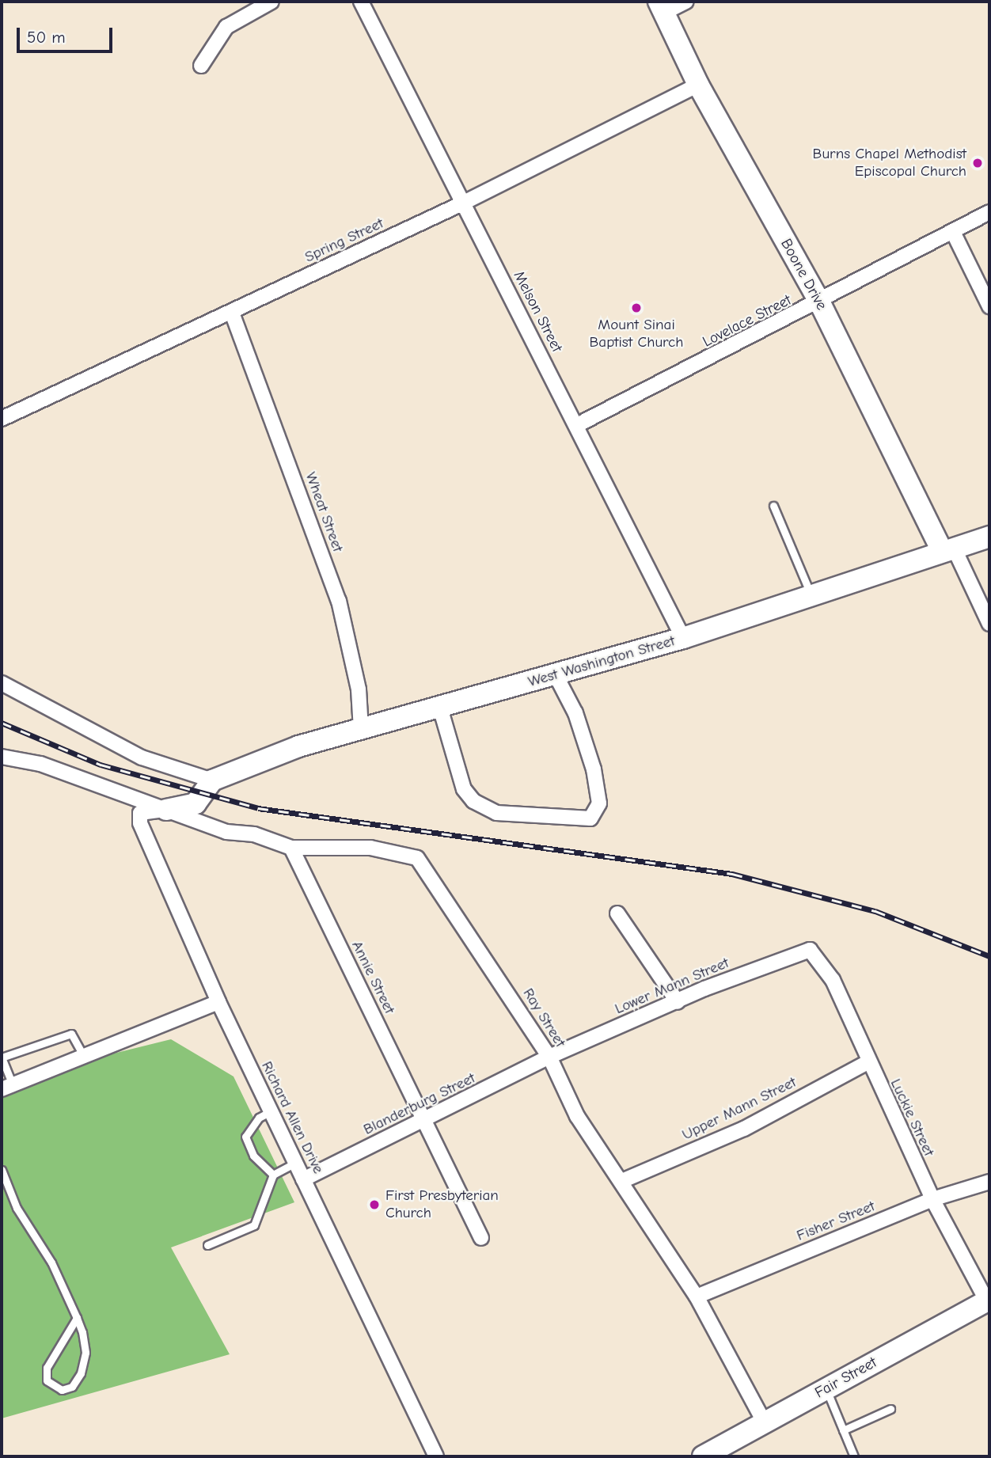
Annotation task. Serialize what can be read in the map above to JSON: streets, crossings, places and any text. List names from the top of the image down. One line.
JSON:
{"streets":{"street":["Spring Street","Boone Drive","Melson Street","Lovelace Street","Wheat Street","West Washington Street","Annie Street","Lower Mann Street","Ray Street","Blanderburg Street","Upper Mann Street","Richard Allen Drive","Luckie Street","Fisher Street","Fair Street"]},"crossings":[["Spring Street","Boone Drive"],["Spring Street","Melson Street"],["Spring Street","Wheat Street"],["Boone Drive","Lovelace Street"],["Boone Drive","West Washington Street"],["Melson Street","Lovelace Street"],["Melson Street","West Washington Street"],["Wheat Street","West Washington Street"],["Annie Street","Ray Street"],["Annie Street","Blanderburg Street"],["Lower Mann Street","Ray Street"],["Lower Mann Street","Blanderburg Street"],["Lower Mann Street","Luckie Street"],["Ray Street","Blanderburg Street"],["Ray Street","Upper Mann Street"],["Ray Street","Richard Allen Drive"],["Ray Street","Fisher Street"],["Ray Street","Fair Street"],["Blanderburg Street","Richard Allen Drive"],["Upper Mann Street","Luckie Street"],["Luckie Street","Fisher Street"],["Luckie Street","Fair Street"]],"places":["Burns Chapel Methodist Episcopal Church","Mount Sinai Baptist Church","First Presbyterian Church"],"scale_bar":"50 m"}
